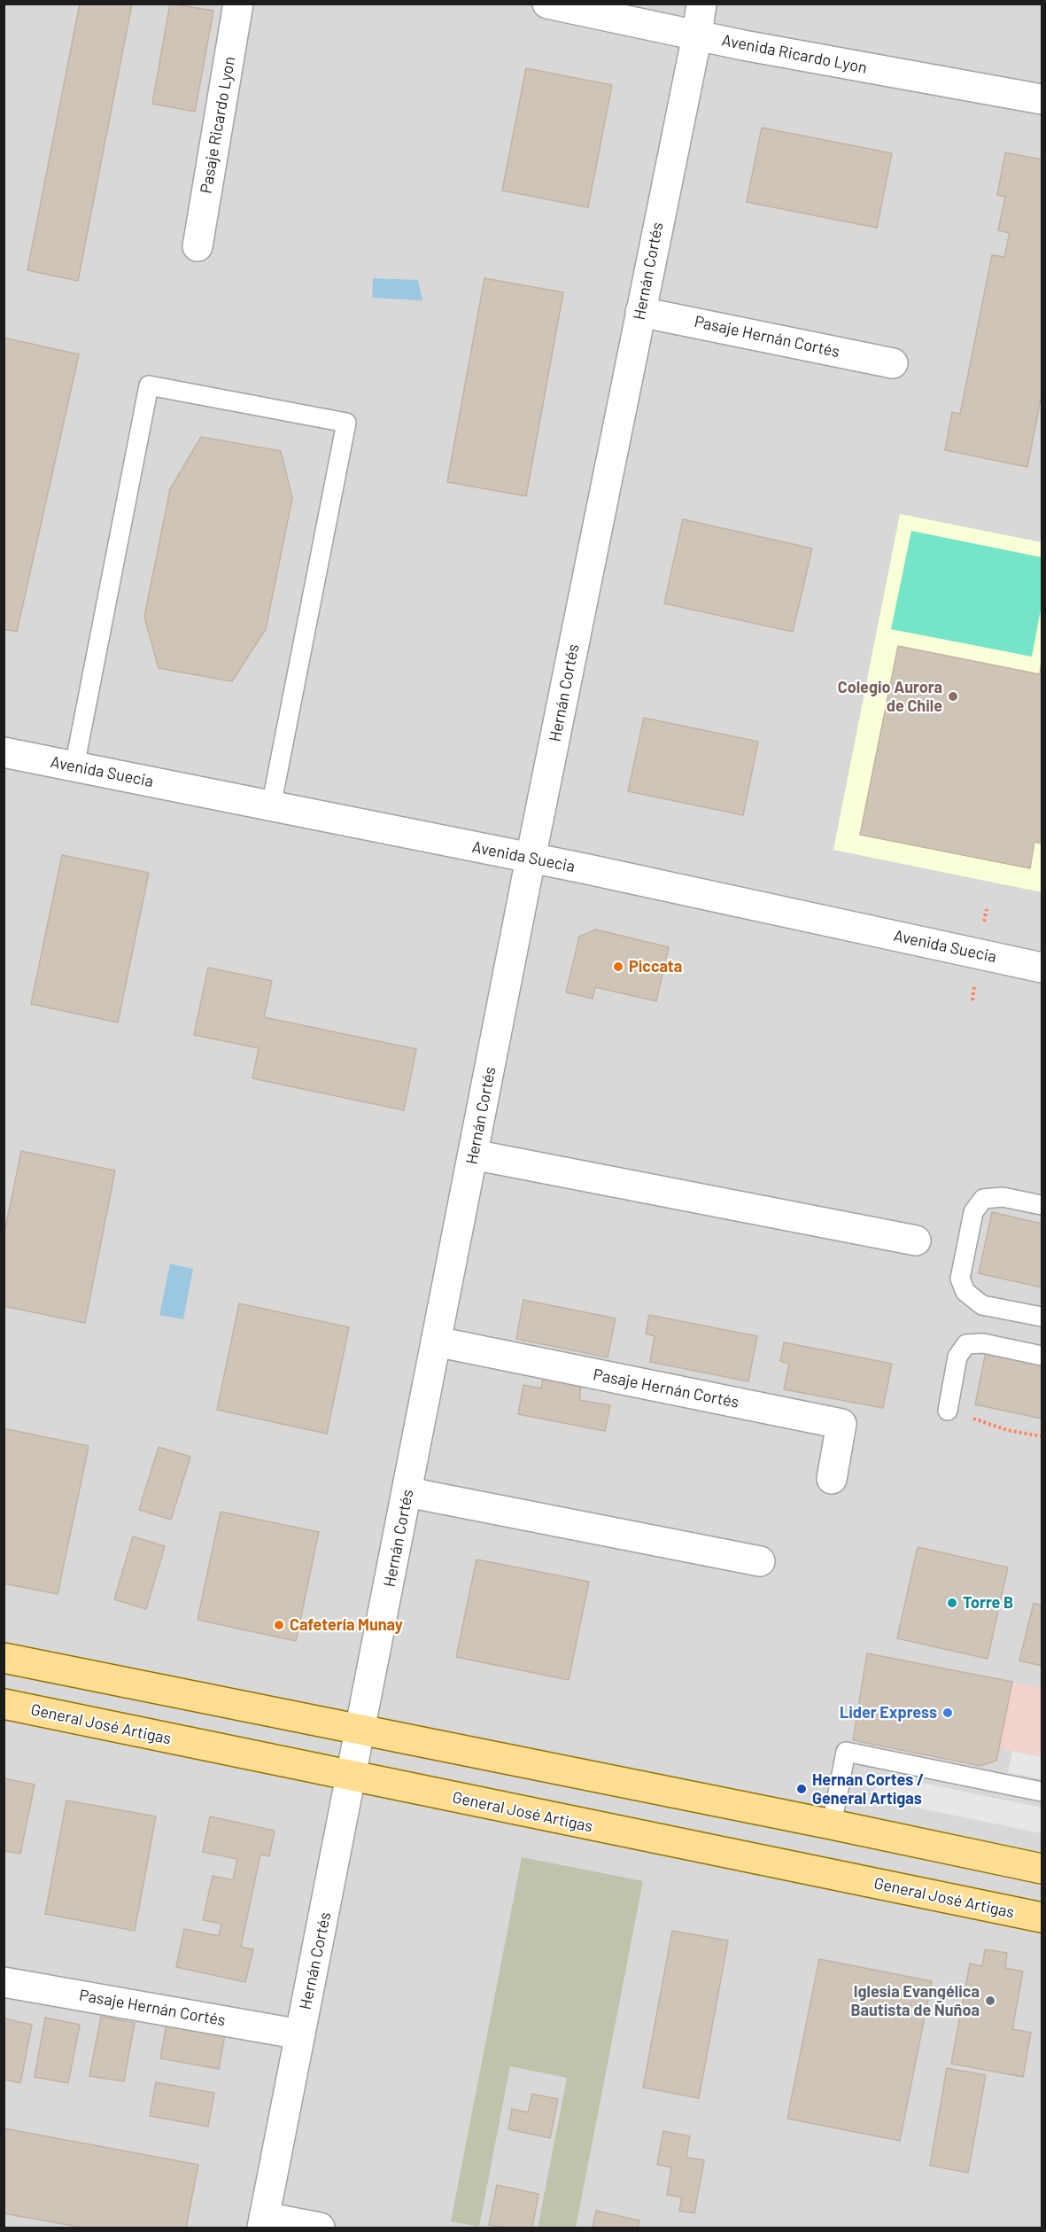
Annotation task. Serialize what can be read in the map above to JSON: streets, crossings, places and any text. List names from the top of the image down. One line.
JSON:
{"streets":{"main road":["General José Artigas"],"street":["Avenida Ricardo Lyon","Pasaje Ricardo Lyon","Hernán Cortés","Pasaje Hernán Cortés","Avenida Suecia"]},"crossings":[["Avenida Ricardo Lyon","Hernán Cortés"],["Hernán Cortés","Pasaje Hernán Cortés"],["Hernán Cortés","Avenida Suecia"],["Hernán Cortés","General José Artigas"]],"places":["Colegio Aurora de Chile","Piccata","Torre B","Cafetería Munay","Lider Express","Hernan Cortes / General Artigas","Iglesia Evangélica Bautista de Ñuñoa"]}
